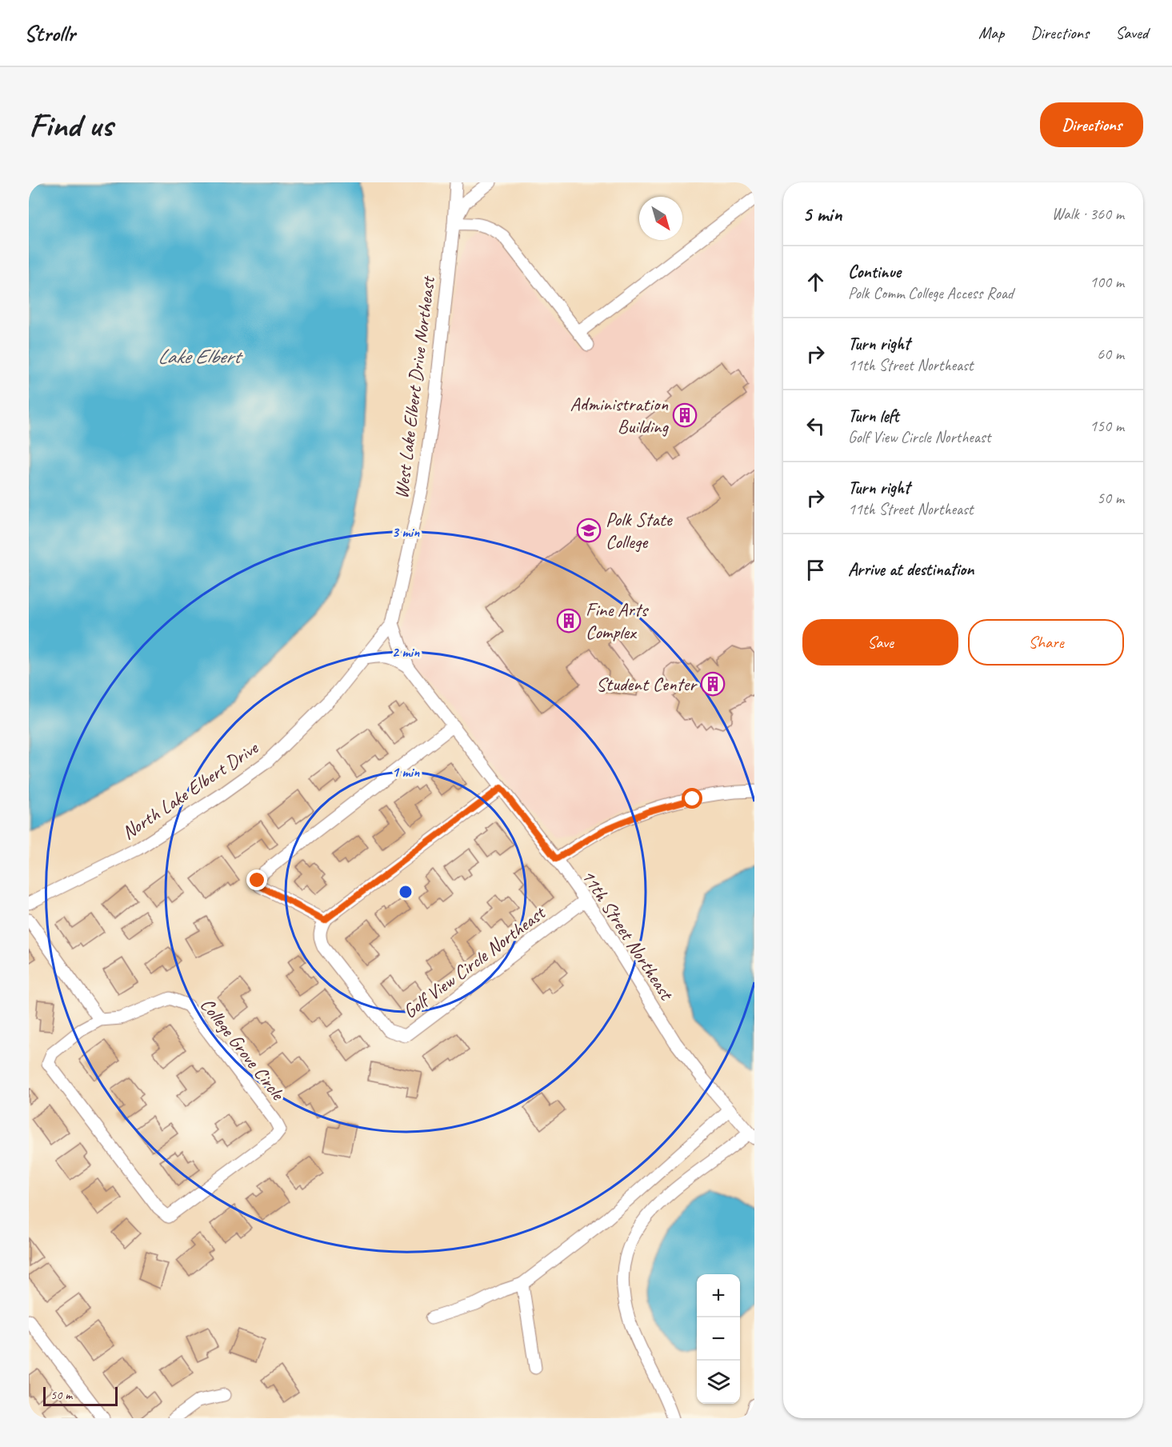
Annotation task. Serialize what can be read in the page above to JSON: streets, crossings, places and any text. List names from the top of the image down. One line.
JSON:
{"streets":{"street":["West Lake Elbert Drive Northeast","North Lake Elbert Drive","11th Street Northeast","Golf View Circle Northeast","College Grove Circle"]},"crossings":[["West Lake Elbert Drive Northeast","North Lake Elbert Drive"],["West Lake Elbert Drive Northeast","11th Street Northeast"],["North Lake Elbert Drive","11th Street Northeast"],["11th Street Northeast","Golf View Circle Northeast"]],"water":["Lake Elbert"],"places":{"building":["Administration Building","Fine Arts Complex","Student Center"],"school or university":["Polk State College"]},"scale_bar":"50 m","north":"bottom right","page":{"header":"Strollr","nav":["Map","Directions","Saved"],"buttons":["Directions",["Save","Share"]],"title":"Find us","heading":["5 min","Walk · 360 m"],"list":[["Continue","Polk Comm College Access Road","100 m"],["Turn right","11th Street Northeast","60 m"],["Turn left","Golf View Circle Northeast","150 m"],["Turn right","11th Street Northeast","50 m"],"Arrive at destination"],"map_buttons":["+","−"],"scale":"50 m"},"rings":["3 min","2 min","1 min"]}
